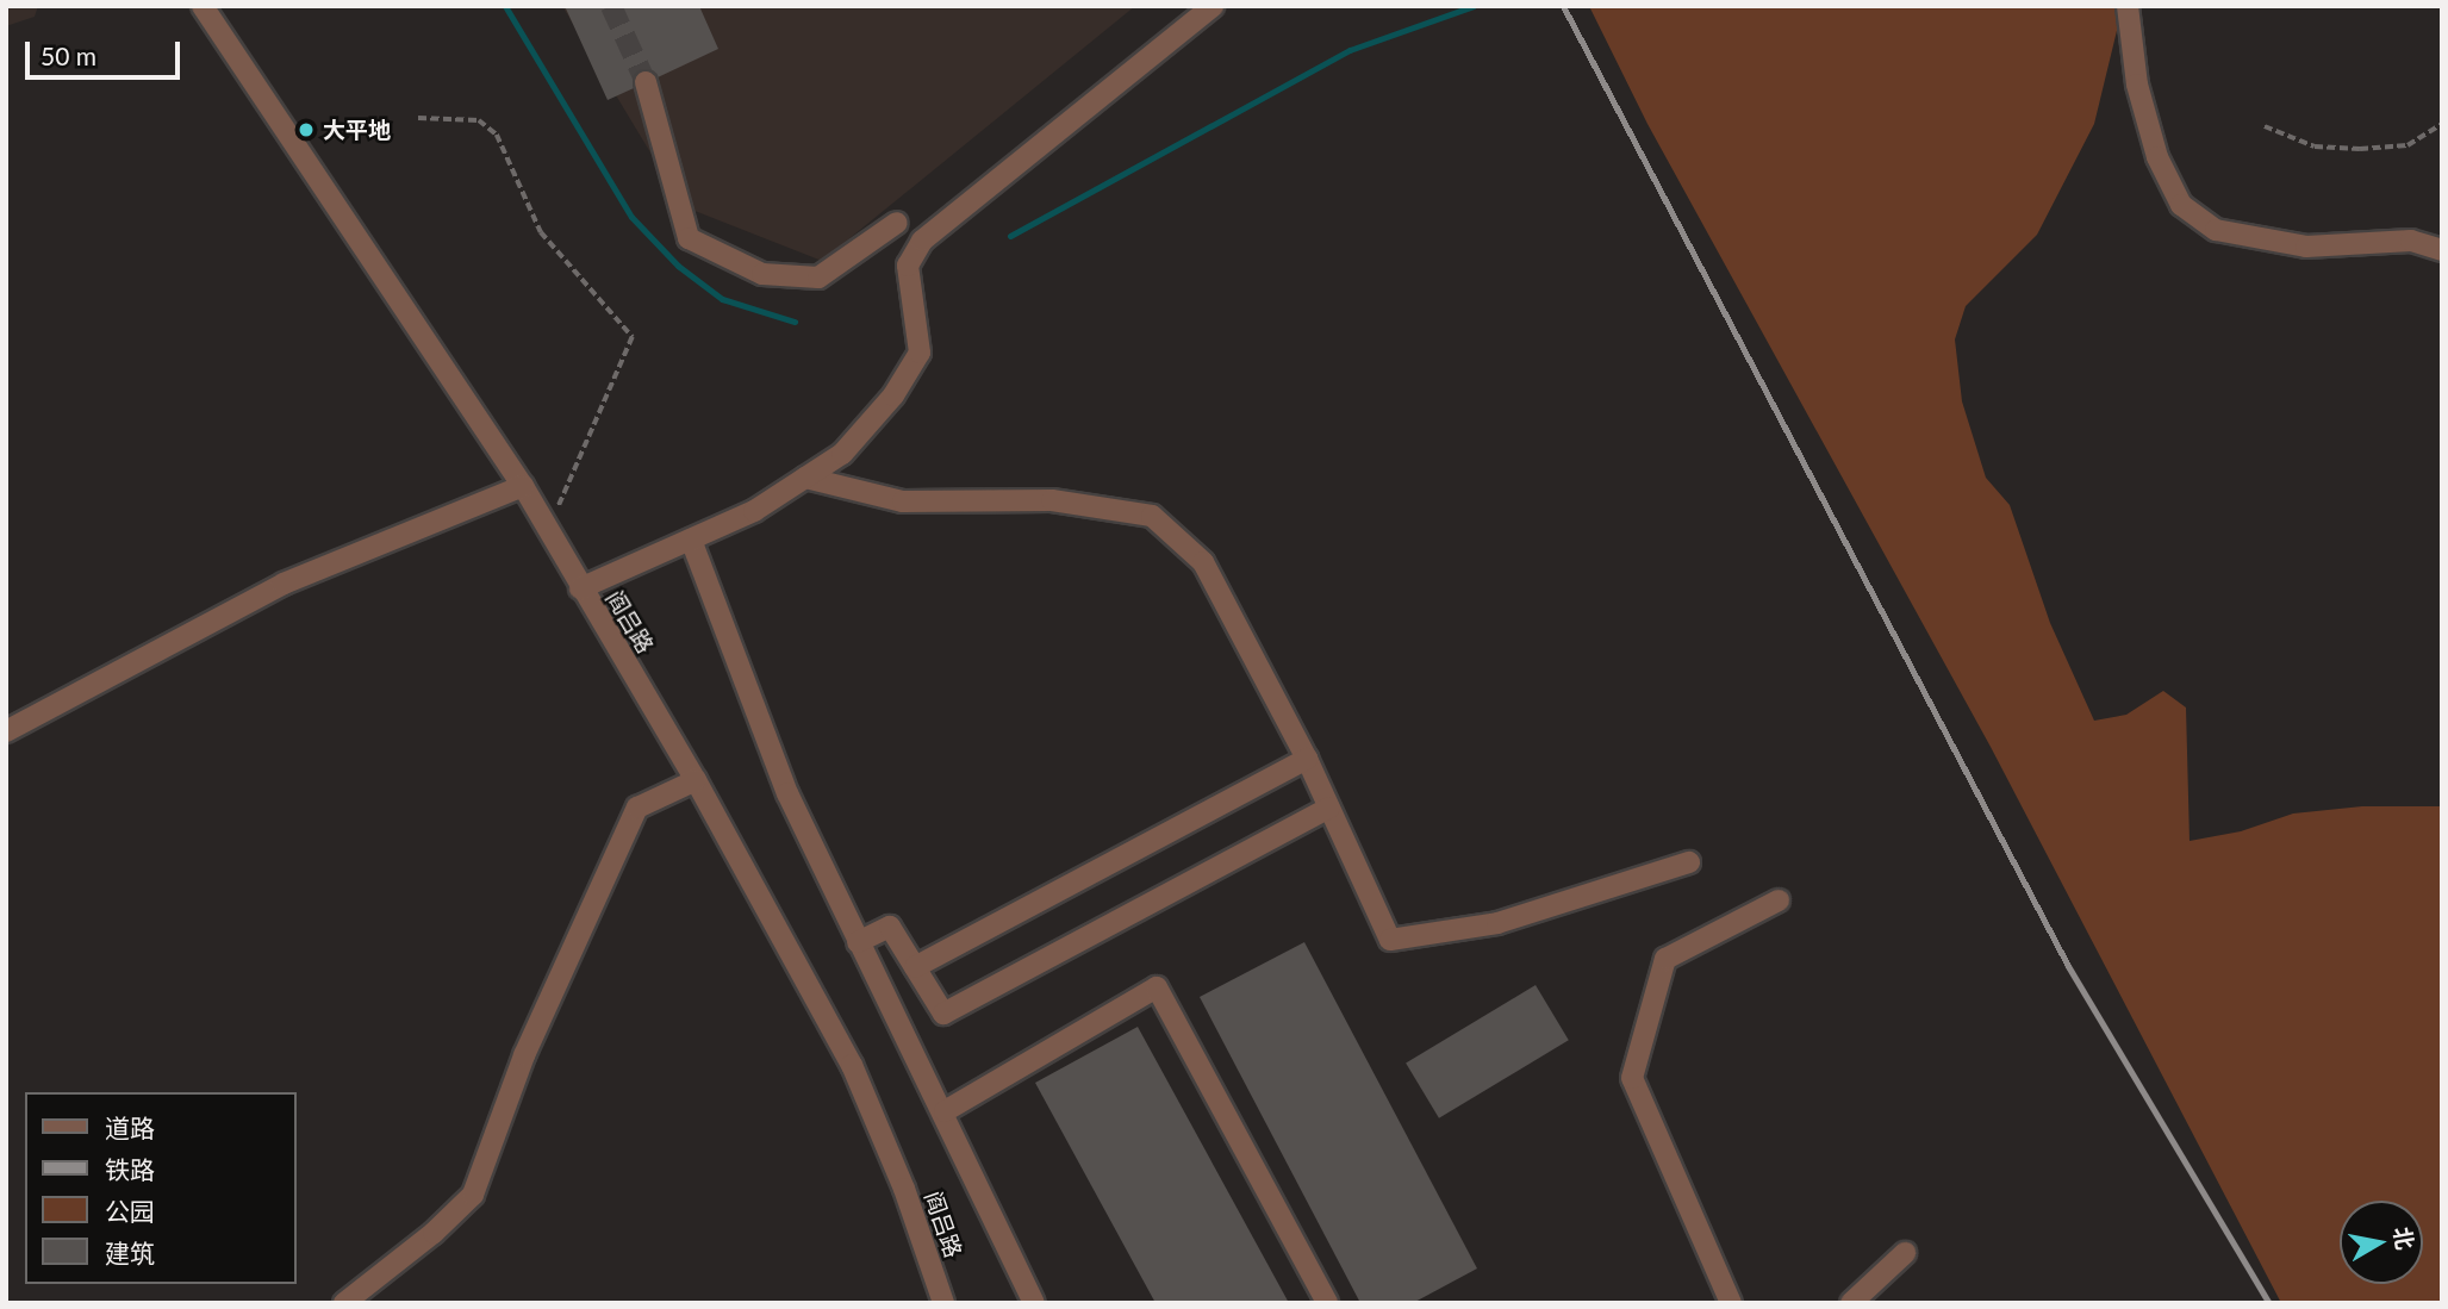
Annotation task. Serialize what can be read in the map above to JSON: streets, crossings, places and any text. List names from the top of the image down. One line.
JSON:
{"streets":{"street":["阎吕路"]},"places":["大平地"],"legend":["道路","铁路","公园","建筑"],"scale_bar":"50 m","north":"right"}
